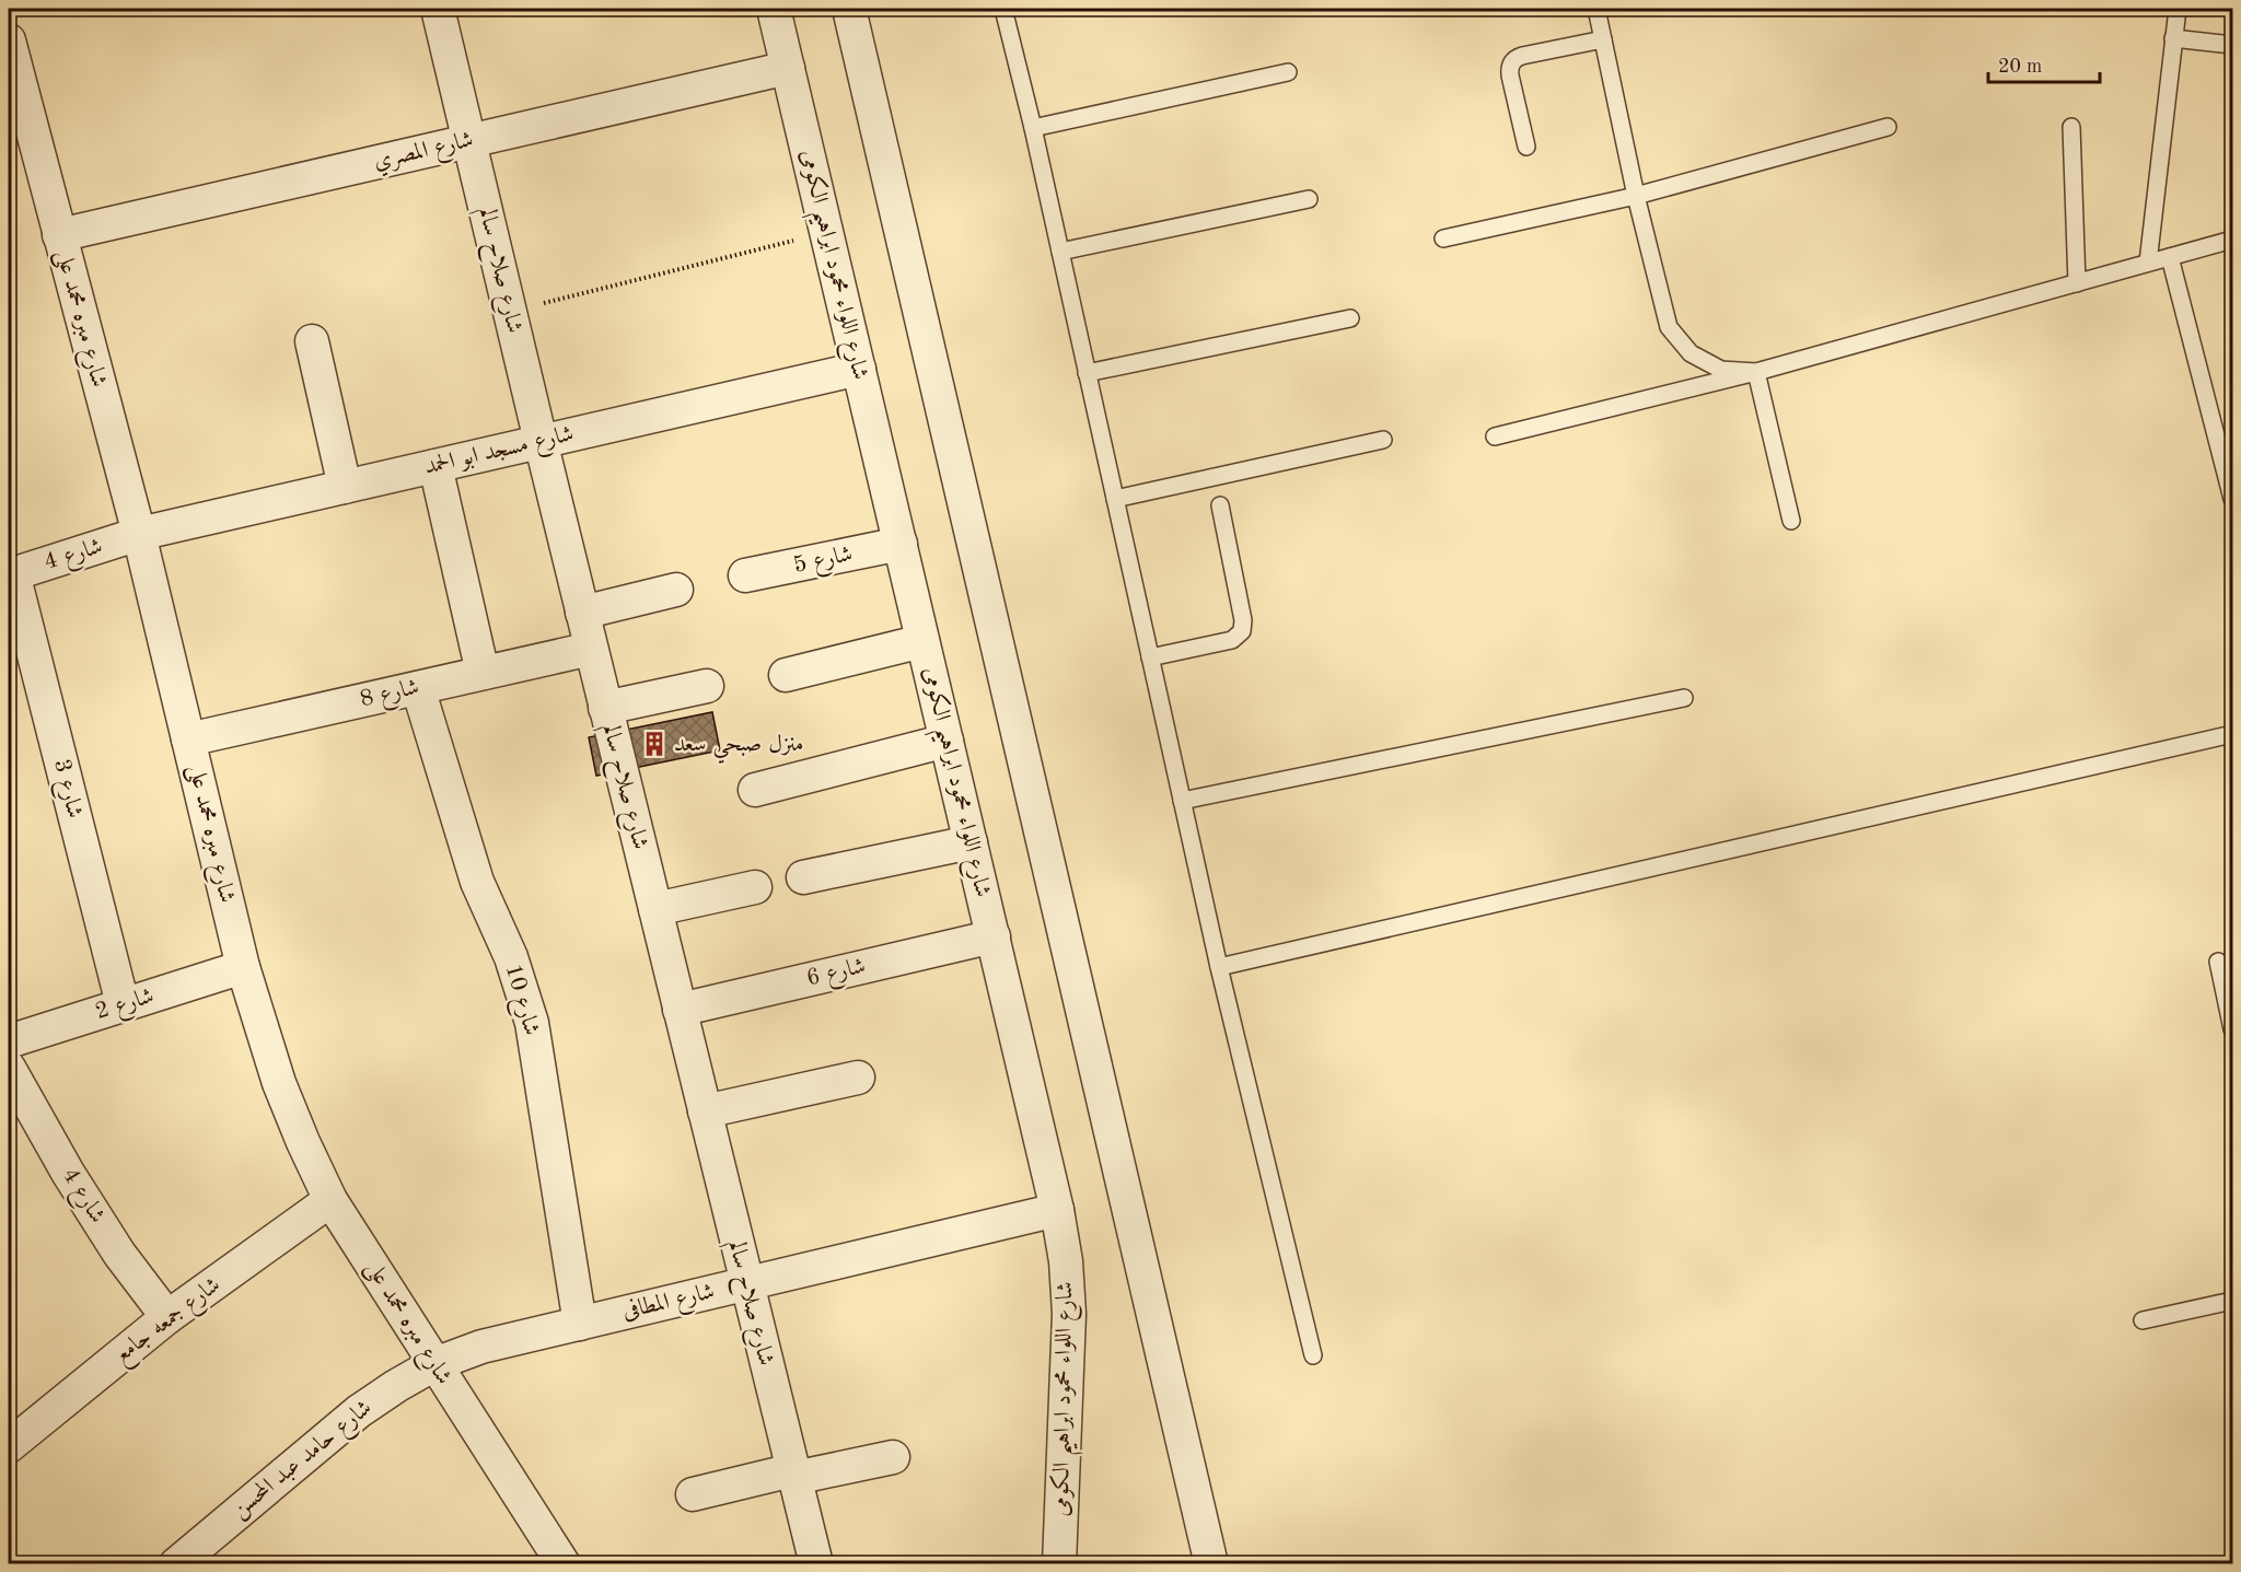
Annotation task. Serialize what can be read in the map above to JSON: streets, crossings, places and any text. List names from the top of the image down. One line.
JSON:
{"streets":{"street":["شارع المصري","شارع اللواء محمود ابراهيم الكومى","شارع صلاح سالم","شارع مبره محمد على","شارع مسجد ابو الحمد","شارع 4","شارع 5","شارع 8","شارع 3","شارع 6","شارع 10","شارع 2","شارع المطافى","شارع جمعه جامع","شارع حامد عبد المحسن"]},"crossings":[["شارع المصري","شارع اللواء محمود ابراهيم الكومى"],["شارع المصري","شارع صلاح سالم"],["شارع المصري","شارع مبره محمد على"],["شارع اللواء محمود ابراهيم الكومى","شارع مسجد ابو الحمد"],["شارع اللواء محمود ابراهيم الكومى","شارع 5"],["شارع اللواء محمود ابراهيم الكومى","شارع 6"],["شارع اللواء محمود ابراهيم الكومى","شارع المطافى"],["شارع صلاح سالم","شارع مسجد ابو الحمد"],["شارع صلاح سالم","شارع 8"],["شارع صلاح سالم","شارع 6"],["شارع صلاح سالم","شارع المطافى"],["شارع مبره محمد على","شارع مسجد ابو الحمد"],["شارع مبره محمد على","شارع 4"],["شارع مبره محمد على","شارع 8"],["شارع مبره محمد على","شارع 2"],["شارع مبره محمد على","شارع المطافى"],["شارع مبره محمد على","شارع جمعه جامع"],["شارع مبره محمد على","شارع حامد عبد المحسن"],["شارع مسجد ابو الحمد","شارع 4"],["شارع 4","شارع 3"],["شارع 4","شارع جمعه جامع"],["شارع 8","شارع 10"],["شارع 3","شارع 2"],["شارع 10","شارع المطافى"],["شارع المطافى","شارع حامد عبد المحسن"]],"places":{"building":["منزل صبحي سعد"]},"scale_bar":"20 m"}
